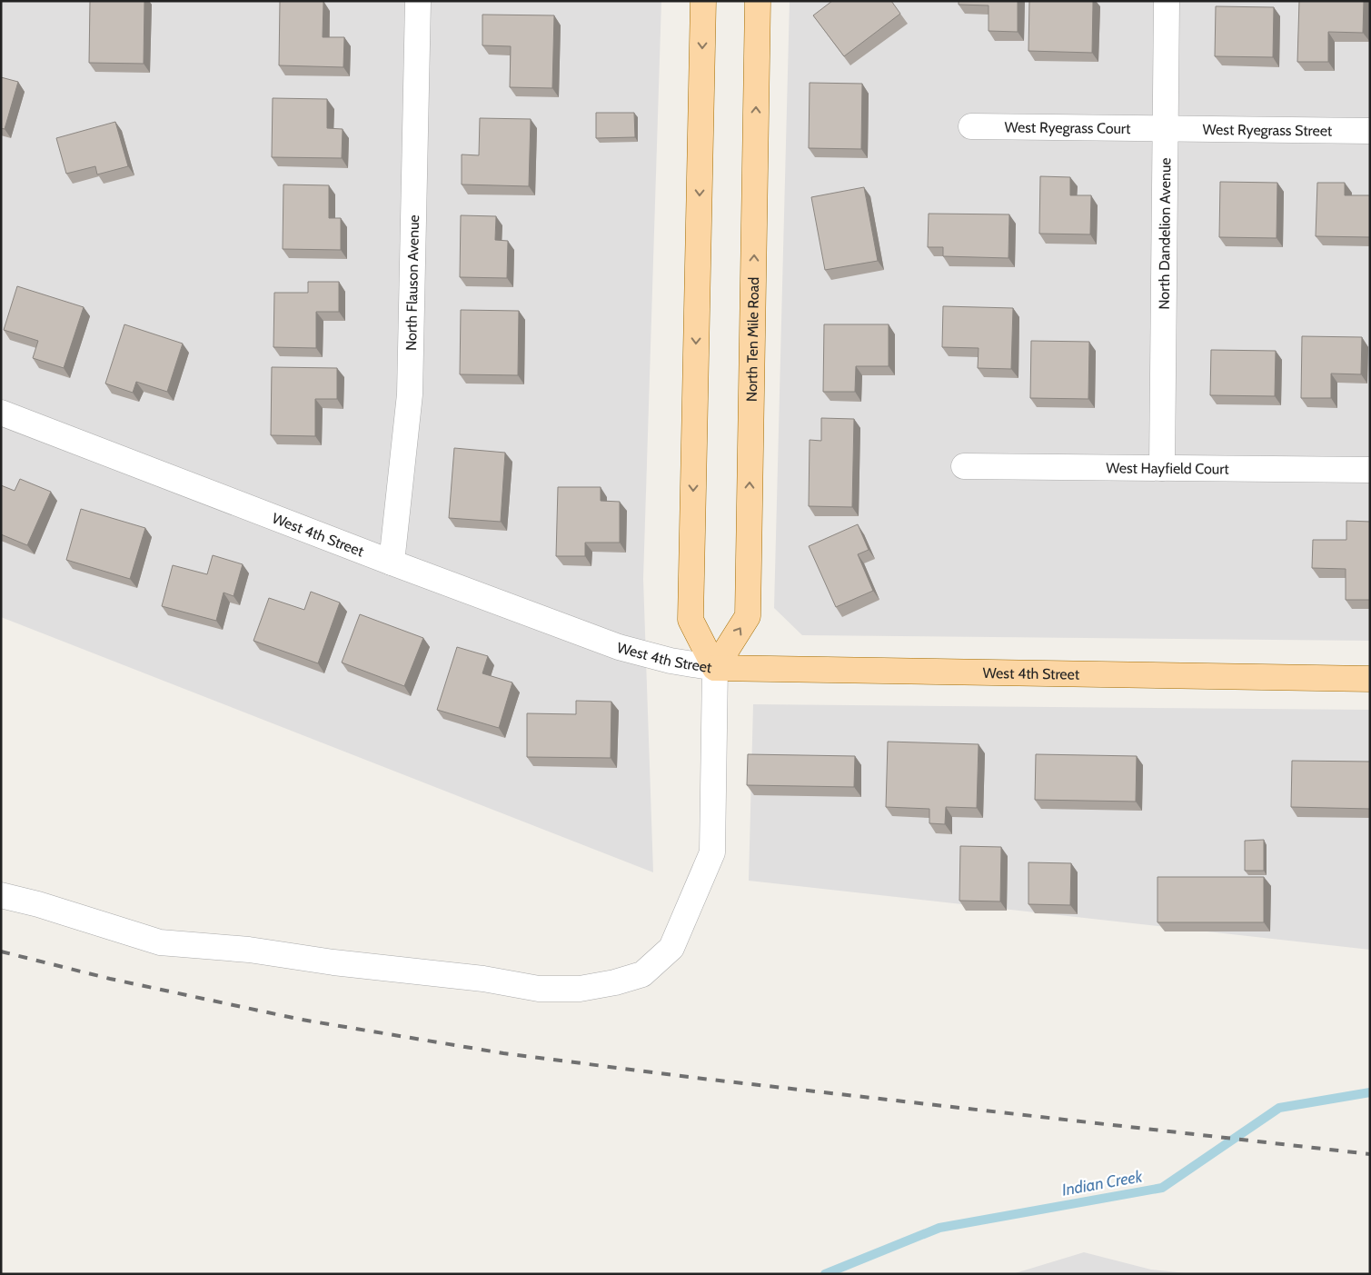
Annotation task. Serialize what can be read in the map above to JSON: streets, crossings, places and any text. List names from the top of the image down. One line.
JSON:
{"streets":{"main road":["North Ten Mile Road","West 4th Street"],"street":["West Ryegrass Court","West Ryegrass Street","North Dandelion Avenue","North Flauson Avenue","West Hayfield Court"]},"crossings":[["West Ryegrass Court","West Ryegrass Street"],["West Ryegrass Court","North Dandelion Avenue"],["West Ryegrass Street","North Dandelion Avenue"],["North Dandelion Avenue","West Hayfield Court"],["North Flauson Avenue","West 4th Street"],["North Ten Mile Road","West 4th Street"]],"water":["Indian Creek"]}
